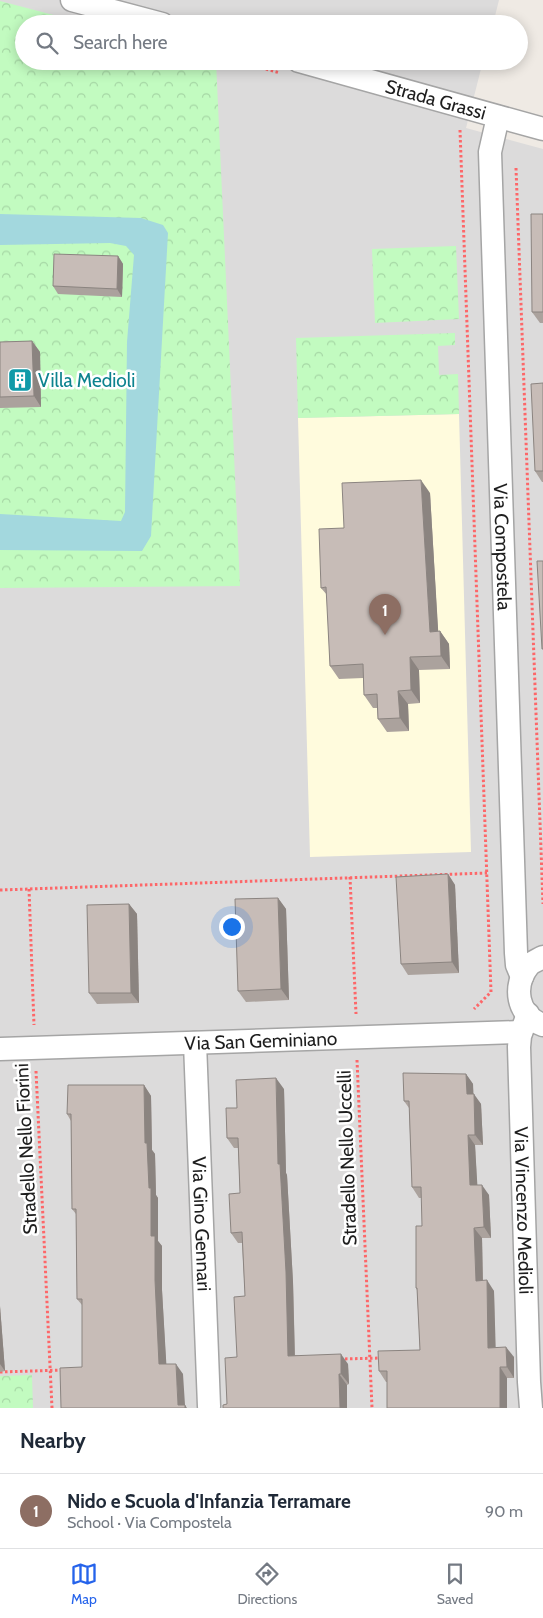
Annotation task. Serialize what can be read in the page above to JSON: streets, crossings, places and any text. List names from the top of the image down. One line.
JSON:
{"streets":{"street":["Strada Grassi","Via Compostela","Via San Geminiano","Via Vincenzo Medioli","Via Gino Gennari"],"path":["Stradello Nello Fiorini","Stradello Nello Uccelli"]},"crossings":[["Strada Grassi","Via Compostela"],["Via Compostela","Via San Geminiano"],["Via Compostela","Via Vincenzo Medioli"],["Via San Geminiano","Stradello Nello Fiorini"],["Via San Geminiano","Stradello Nello Uccelli"],["Via San Geminiano","Via Vincenzo Medioli"],["Via San Geminiano","Via Gino Gennari"]],"places":{"building":["Villa Medioli"]},"page":{"search":"Search here","pins":"1","heading":"Nearby","list":[{"mark":"1","name":"Nido e Scuola d'Infanzia Terramare","note":"School · Via Compostela","value":"90 m"}],"nav":["Map","Directions","Saved"]}}
